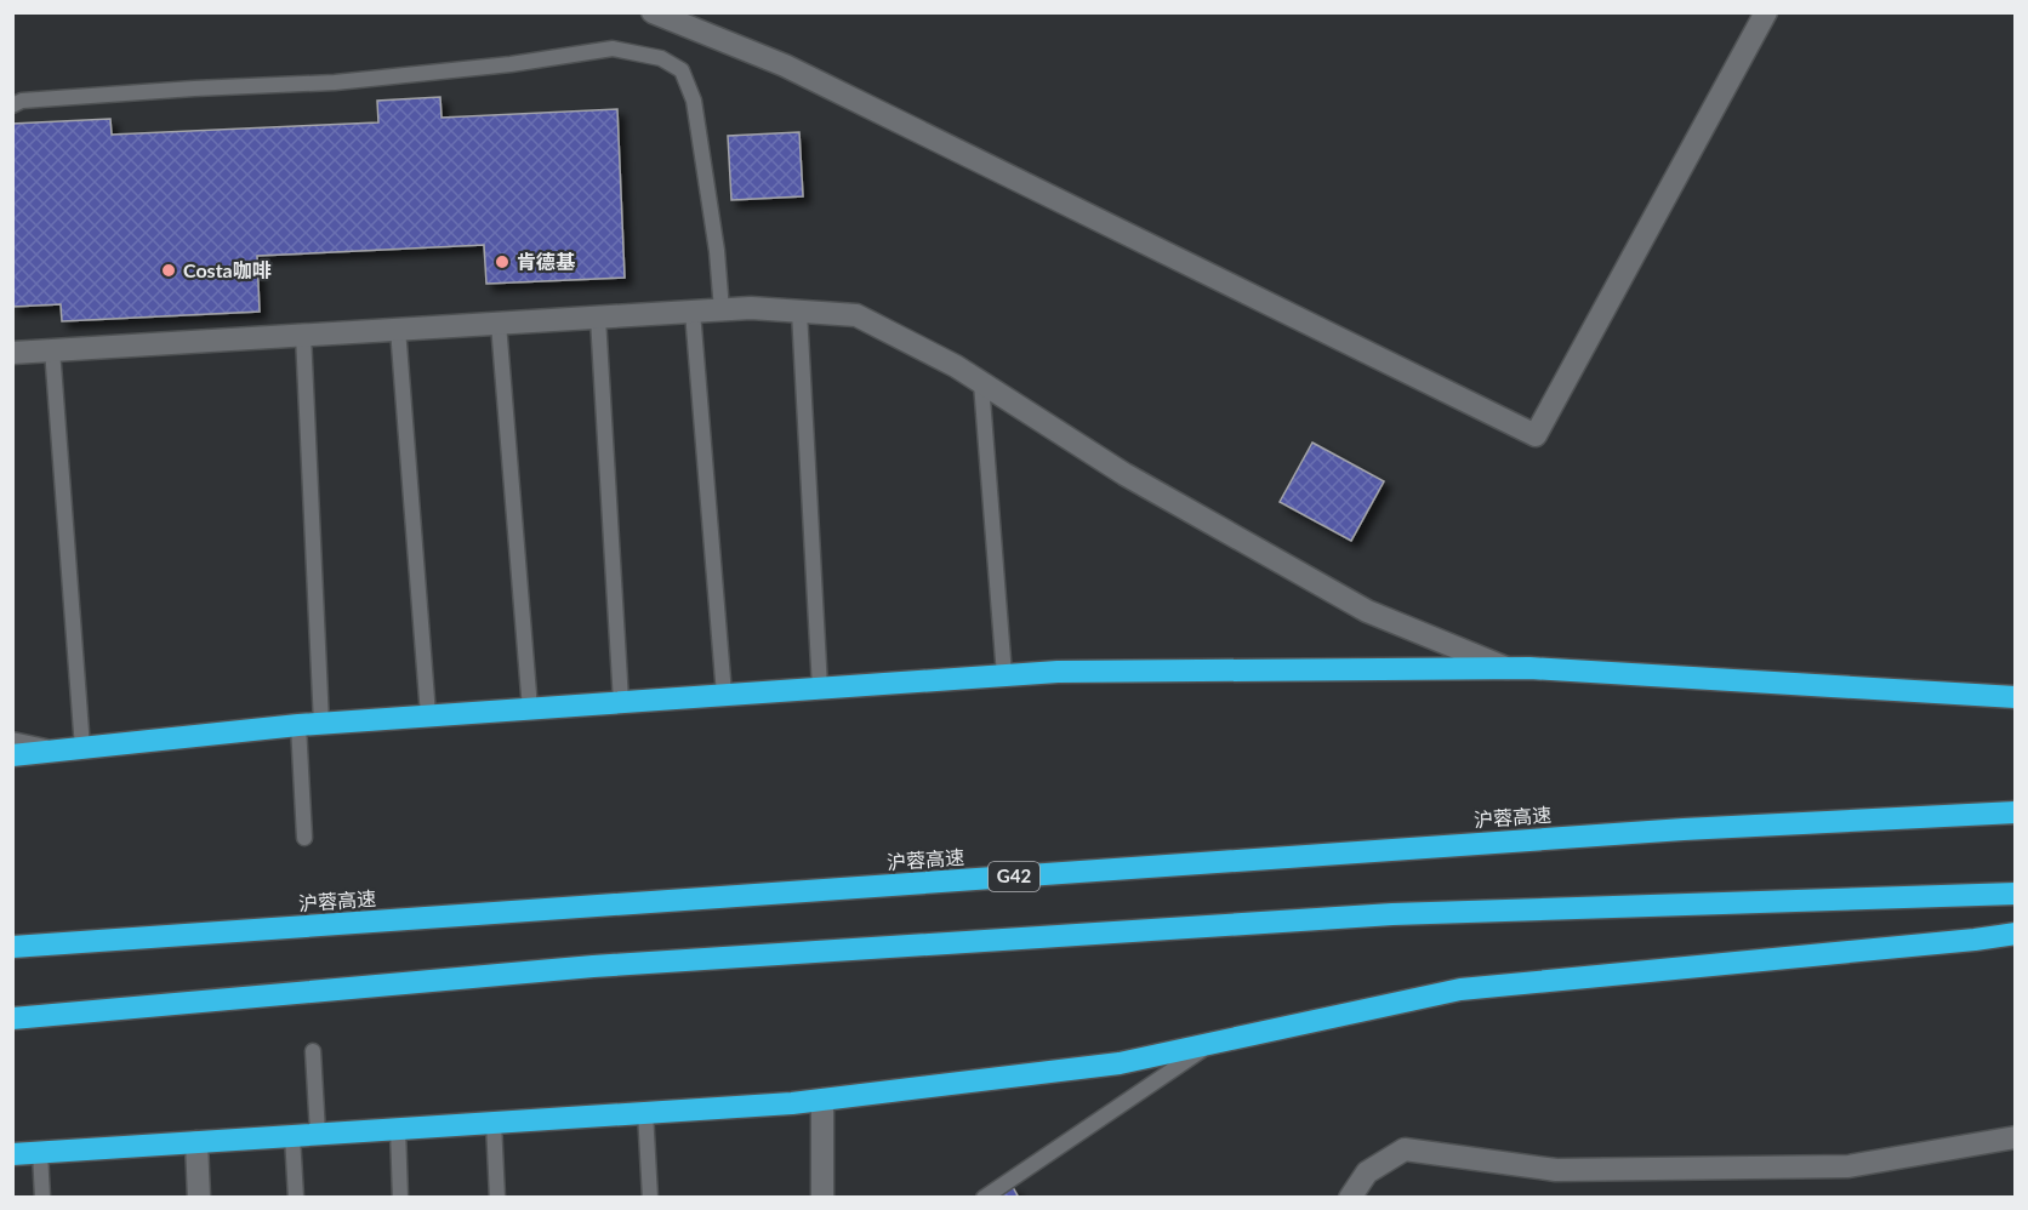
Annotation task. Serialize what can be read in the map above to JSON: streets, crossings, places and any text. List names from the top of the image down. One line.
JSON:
{"streets":{"highway":["沪蓉高速","G42"]},"places":["肯德基","Costa咖啡"]}
